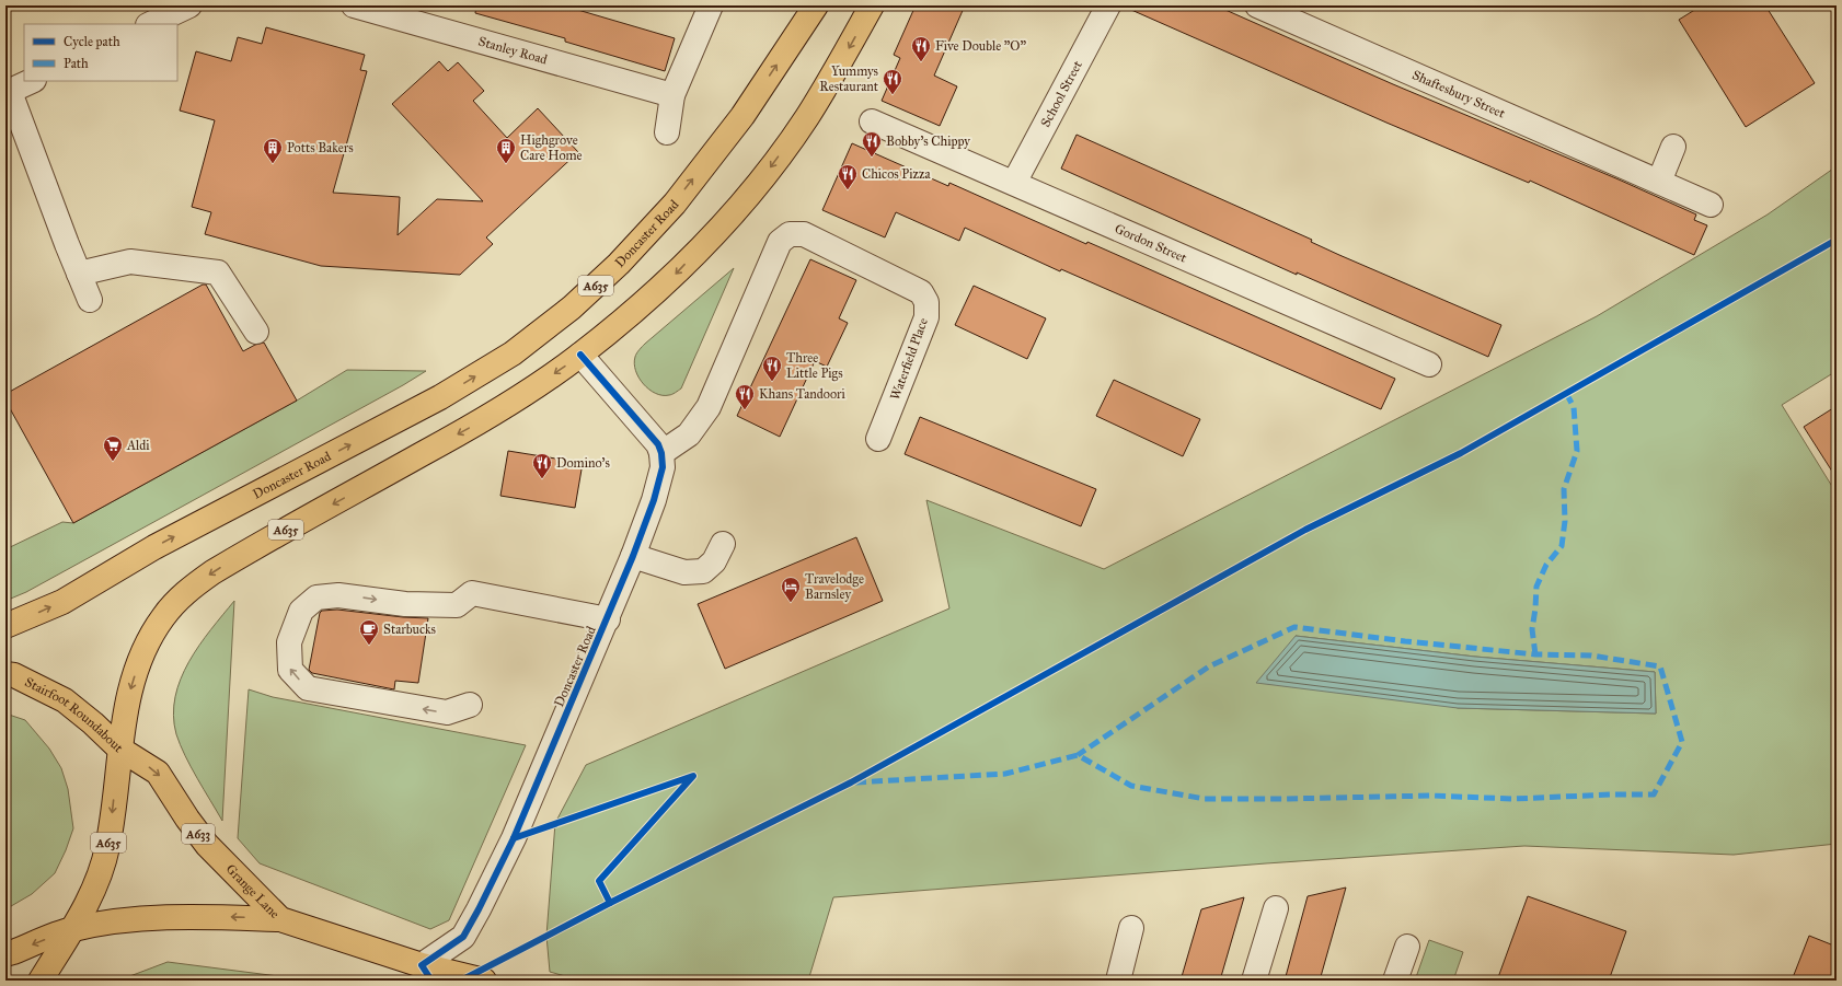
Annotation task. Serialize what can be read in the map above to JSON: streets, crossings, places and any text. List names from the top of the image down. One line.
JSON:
{"streets":{"highway":["Doncaster Road","A635","Stairfoot Roundabout","A633","Grange Lane"],"street":["Stanley Road","School Street","Shaftesbury Street","Gordon Street","Waterfield Place"]},"crossings":[["School Street","Gordon Street"],["Doncaster Road","Waterfield Place"],["Doncaster Road","Grange Lane"],["A635","Stairfoot Roundabout"],["A635","A633"],["A635","Grange Lane"],["Stairfoot Roundabout","A633"],["Stairfoot Roundabout","Grange Lane"],["A633","Grange Lane"]],"one_way":["Stairfoot Roundabout","Grange Lane"],"places":{"restaurant":["Five Double \"O\"","Yummys Restaurant","Bobby's Chippy","Chicos Pizza","Three Little Pigs","Khans Tandoori","Domino's"],"building":["Potts Bakers","Highgrove Care Home"],"supermarket":["Aldi"],"hotel":["Travelodge Barnsley"],"cafe":["Starbucks"]},"legend":["Cycle path","Path"]}
